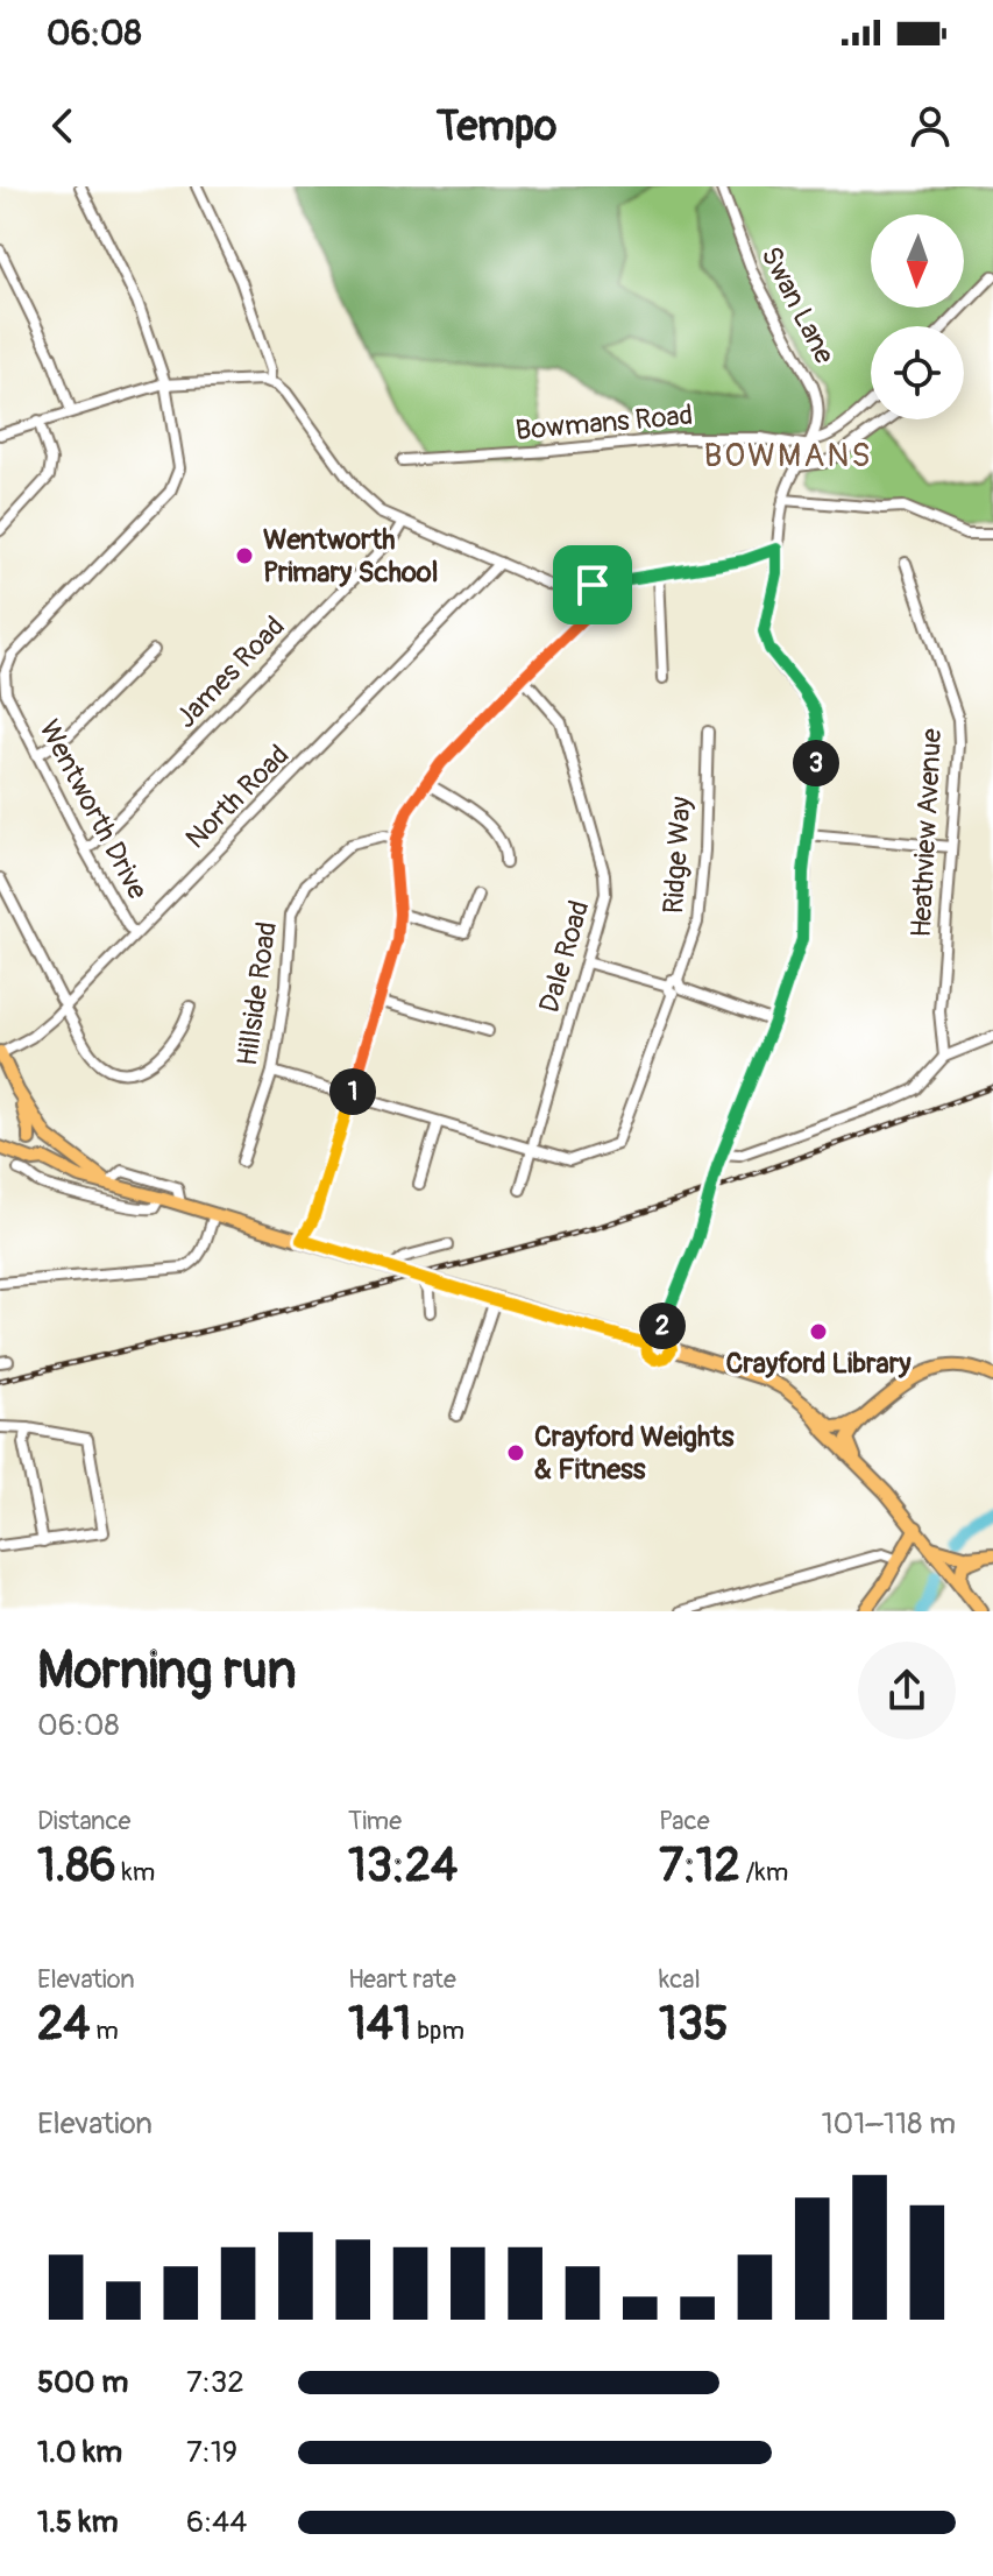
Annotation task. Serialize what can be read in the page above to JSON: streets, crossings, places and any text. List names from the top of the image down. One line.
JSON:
{"streets":{"street":["Swan Lane","Bowmans Road","James Road","North Road","Wentworth Drive","Heathview Avenue","Ridge Way","Dale Road","Hillside Road"]},"crossings":[["Swan Lane","Bowmans Road"],["James Road","Wentworth Drive"],["North Road","Wentworth Drive"],["Ridge Way","Dale Road"]],"districts":["BOWMANS"],"places":["Wentworth Primary School","Crayford Library","Crayford Weights & Fitness"],"north":"bottom","page":{"status":"06:08","header":"Tempo","pins":["3","1","2"],"heading":["Morning run","06:08"],"stats":[["Distance","1.86 km"],["Time","13:24"],["Pace","7:12 /km"],["Elevation","24 m"],["Heart rate","141 bpm"],["kcal","135"]],"chart":["Elevation","101–118 m"],"list":[{"name":"500 m","note":"7:32"},{"name":"1.0 km","note":"7:19"},{"name":"1.5 km","note":"6:44"}]}}
